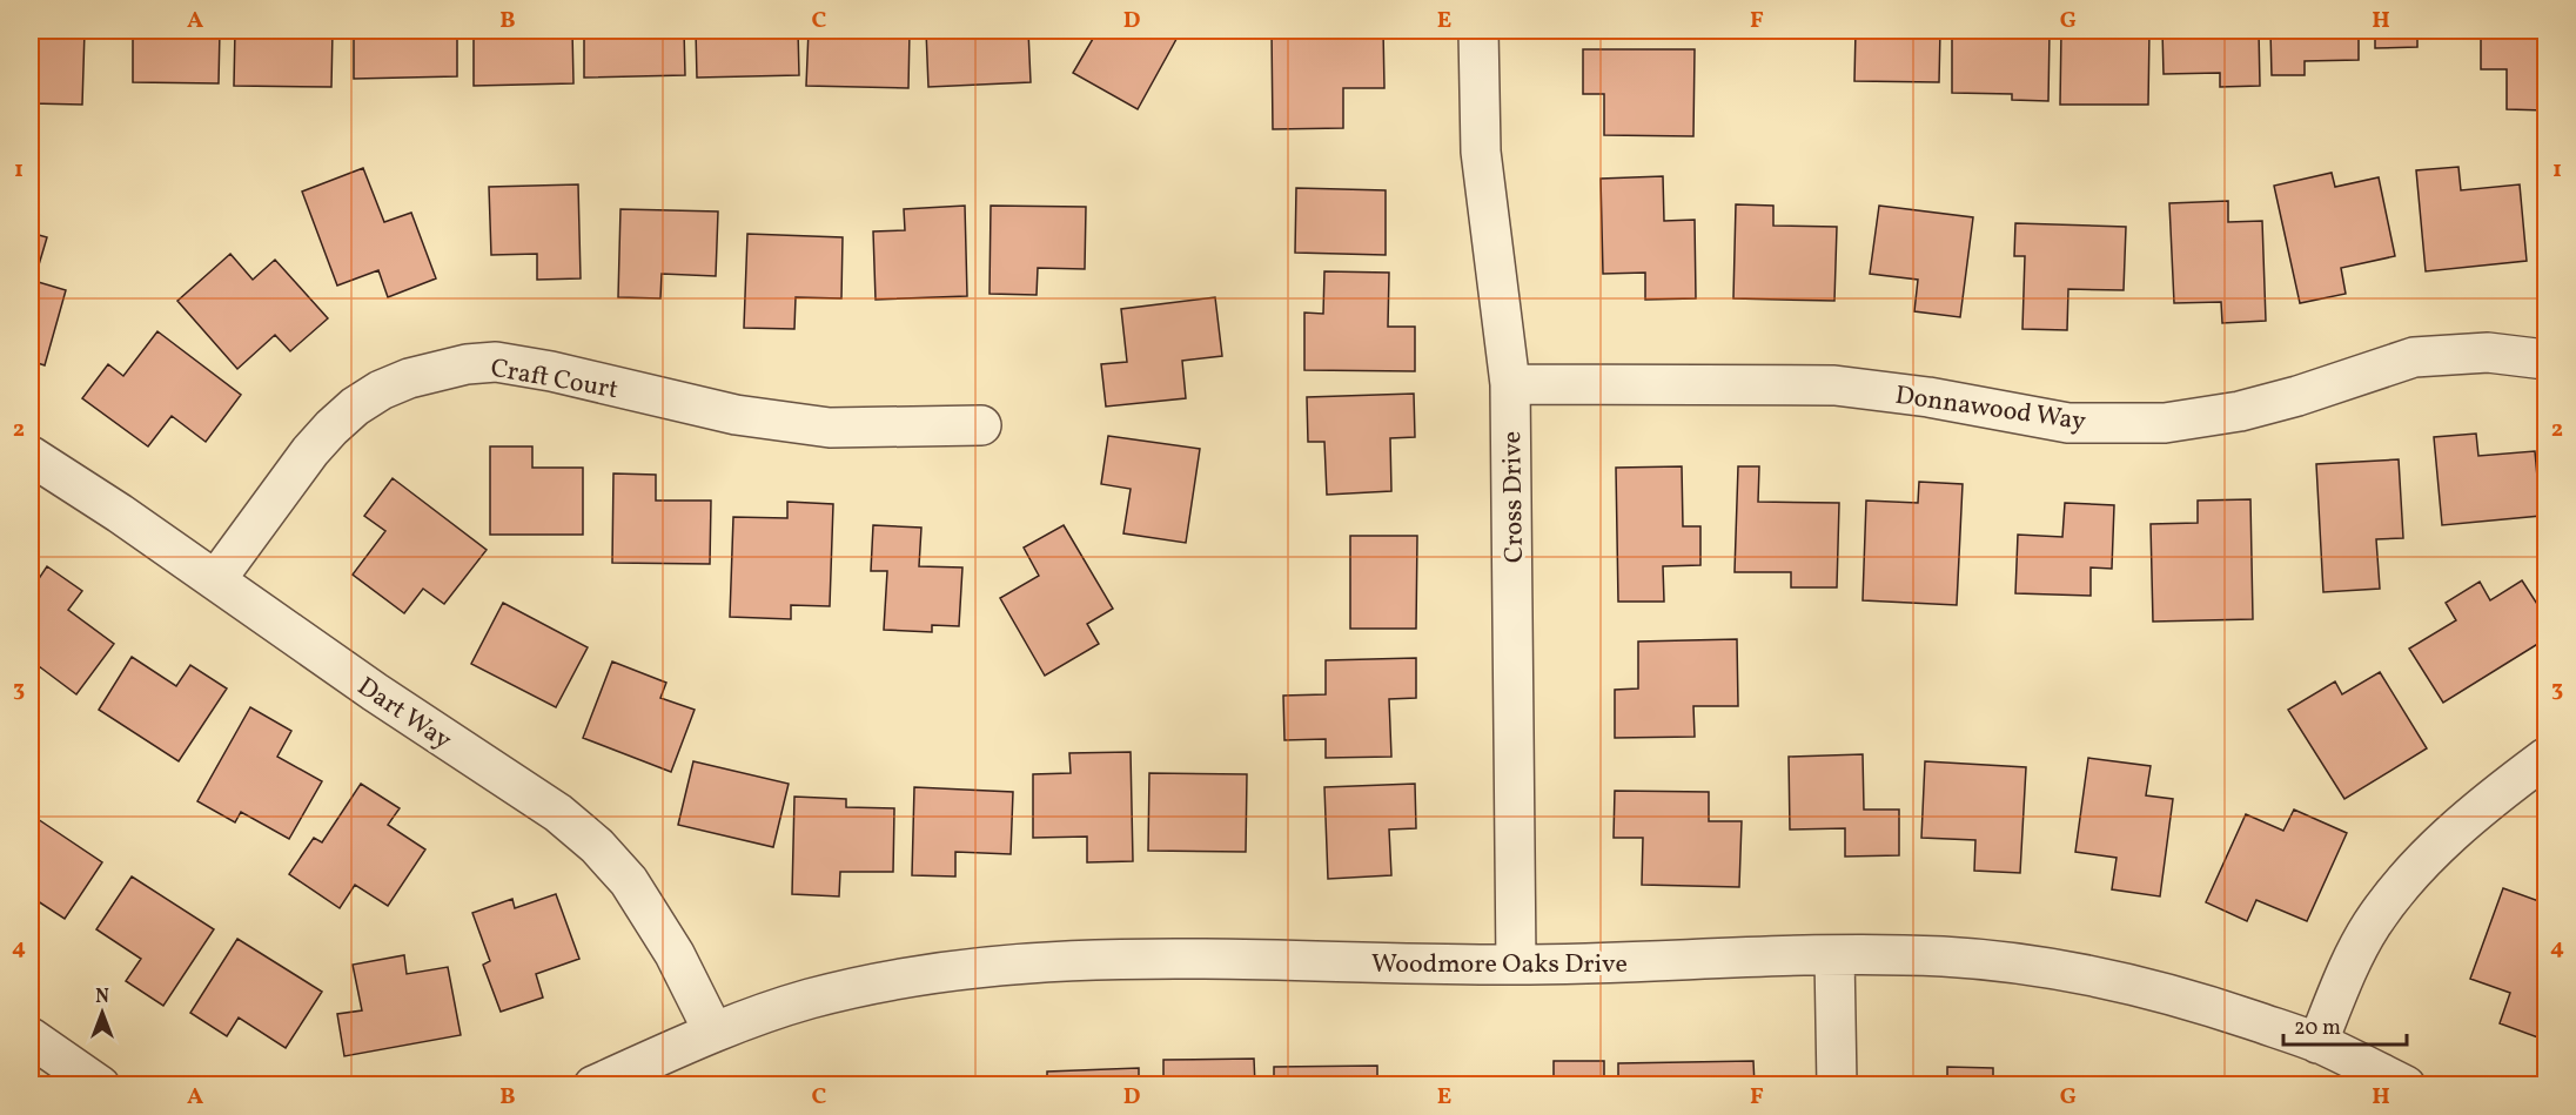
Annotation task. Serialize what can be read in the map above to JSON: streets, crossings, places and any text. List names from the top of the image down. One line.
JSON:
{"streets":{"street":["Craft Court","Donnawood Way","Cross Drive","Dart Way","Woodmore Oaks Drive"]},"crossings":[["Craft Court","Dart Way"],["Donnawood Way","Cross Drive"],["Cross Drive","Woodmore Oaks Drive"],["Dart Way","Woodmore Oaks Drive"]],"scale_bar":"20 m","north":"top","grid":{"columns":["A","B","C","D","E","F","G","H"],"rows":["1","2","3","4"]}}
